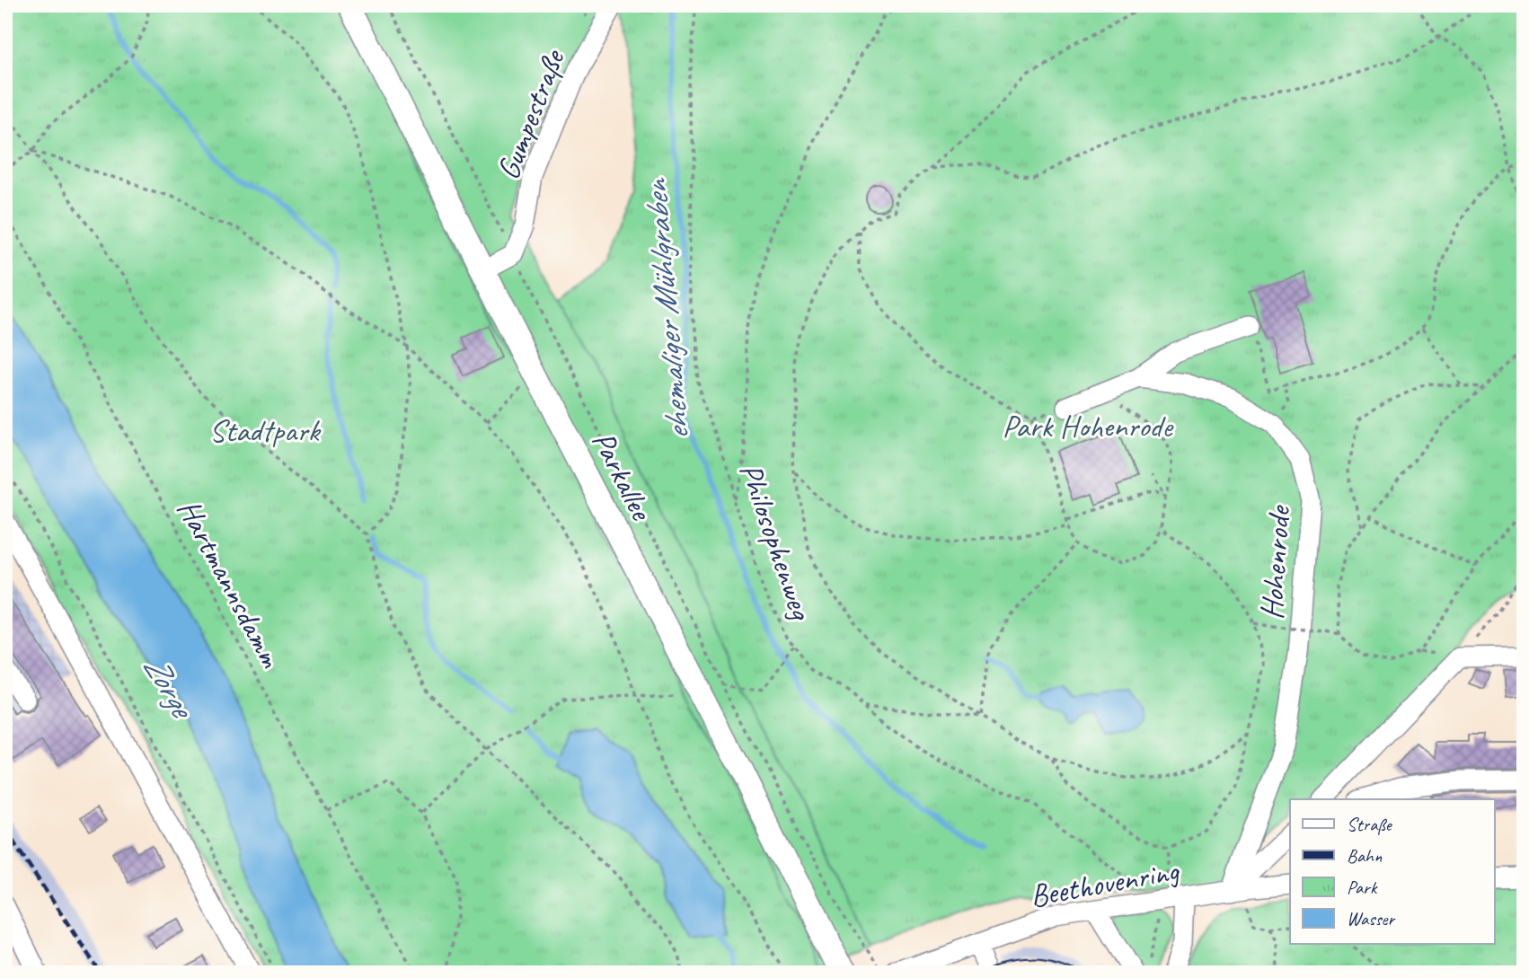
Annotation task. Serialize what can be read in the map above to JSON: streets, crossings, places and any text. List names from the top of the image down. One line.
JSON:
{"streets":{"main road":["Parkallee"],"street":["Gumpestraße","Hohenrode","Beethovenring"],"path":["Philosophenweg","Hartmannsdamm"]},"crossings":[["Philosophenweg","Beethovenring"],["Hohenrode","Beethovenring"]],"water":["ehemaliger Mühlgraben","Zorge"],"parks":["Park Hohenrode","Stadtpark"],"legend":["Straße","Bahn","Park","Wasser"]}
